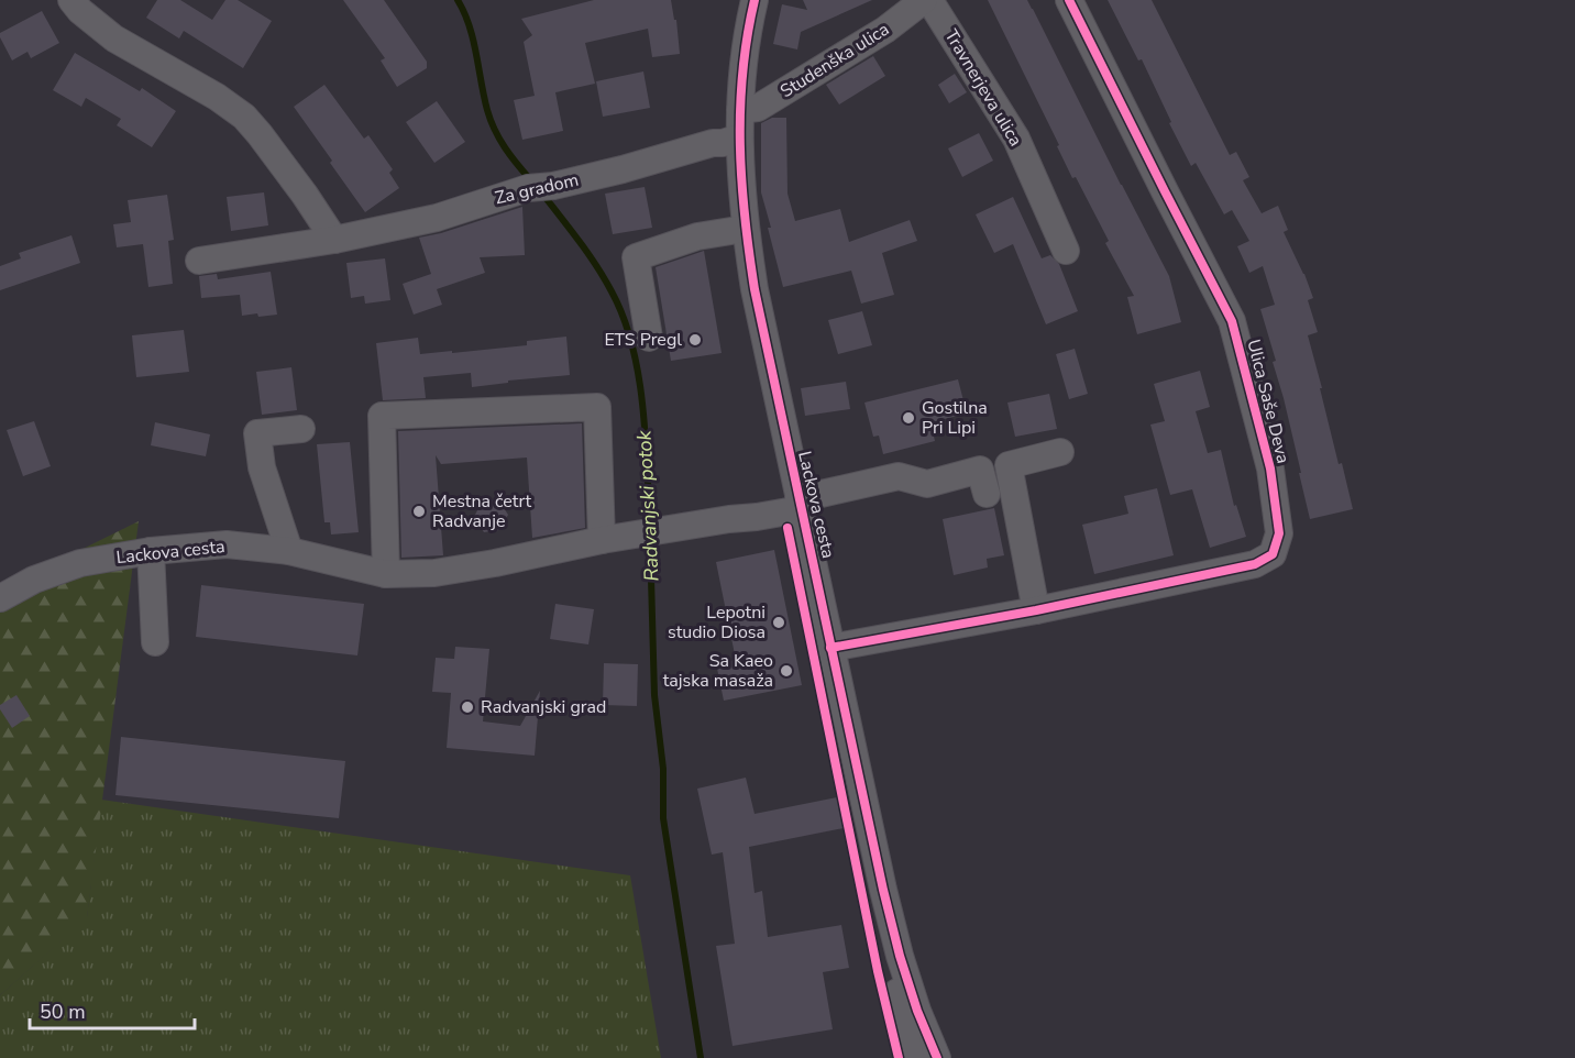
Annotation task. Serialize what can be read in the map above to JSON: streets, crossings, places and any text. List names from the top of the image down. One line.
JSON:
{"streets":{"street":["Studenška ulica","Travnerjeva ulica","Za gradom","Ulica Saše Deva","Lackova cesta"]},"crossings":[["Studenška ulica","Lackova cesta"],["Za gradom","Lackova cesta"],["Ulica Saše Deva","Lackova cesta"]],"water":["Radvanjski potok"],"places":["ETS Pregl","Gostilna Pri Lipi","Mestna četrt Radvanje","Lepotni studio Diosa","Sa Kaeo tajska masaža","Radvanjski grad"],"scale_bar":"50 m"}
